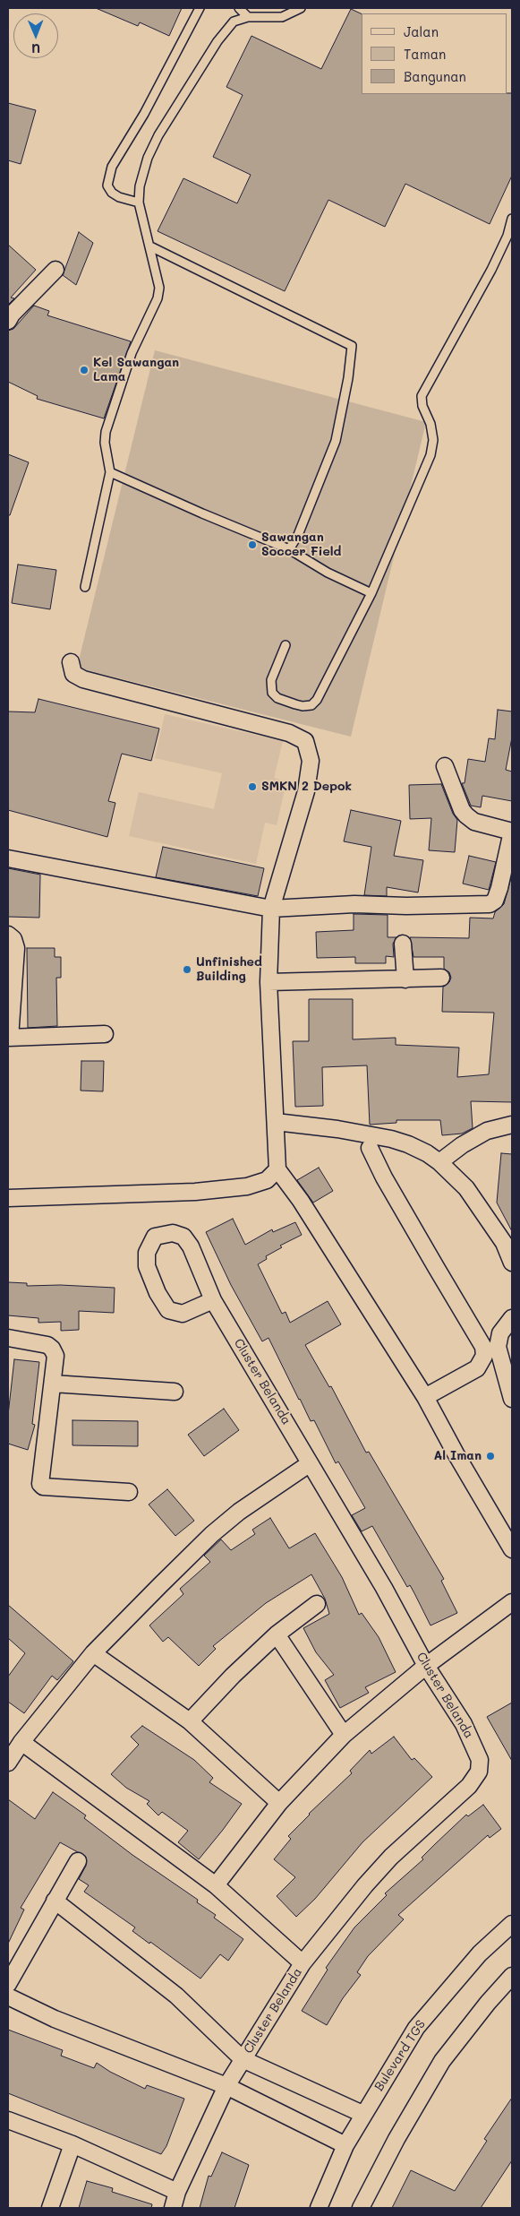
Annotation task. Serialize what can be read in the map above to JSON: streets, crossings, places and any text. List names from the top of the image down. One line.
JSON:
{"streets":{"street":["Cluster Belanda","Bulevard TGS"]},"crossings":[["Cluster Belanda","Bulevard TGS"]],"places":["Kel Sawangan Lama","Sawangan Soccer Field","SMKN 2 Depok","Unfinished Building","Al Iman"],"legend":["Jalan","Taman","Bangunan"],"north":"bottom"}
